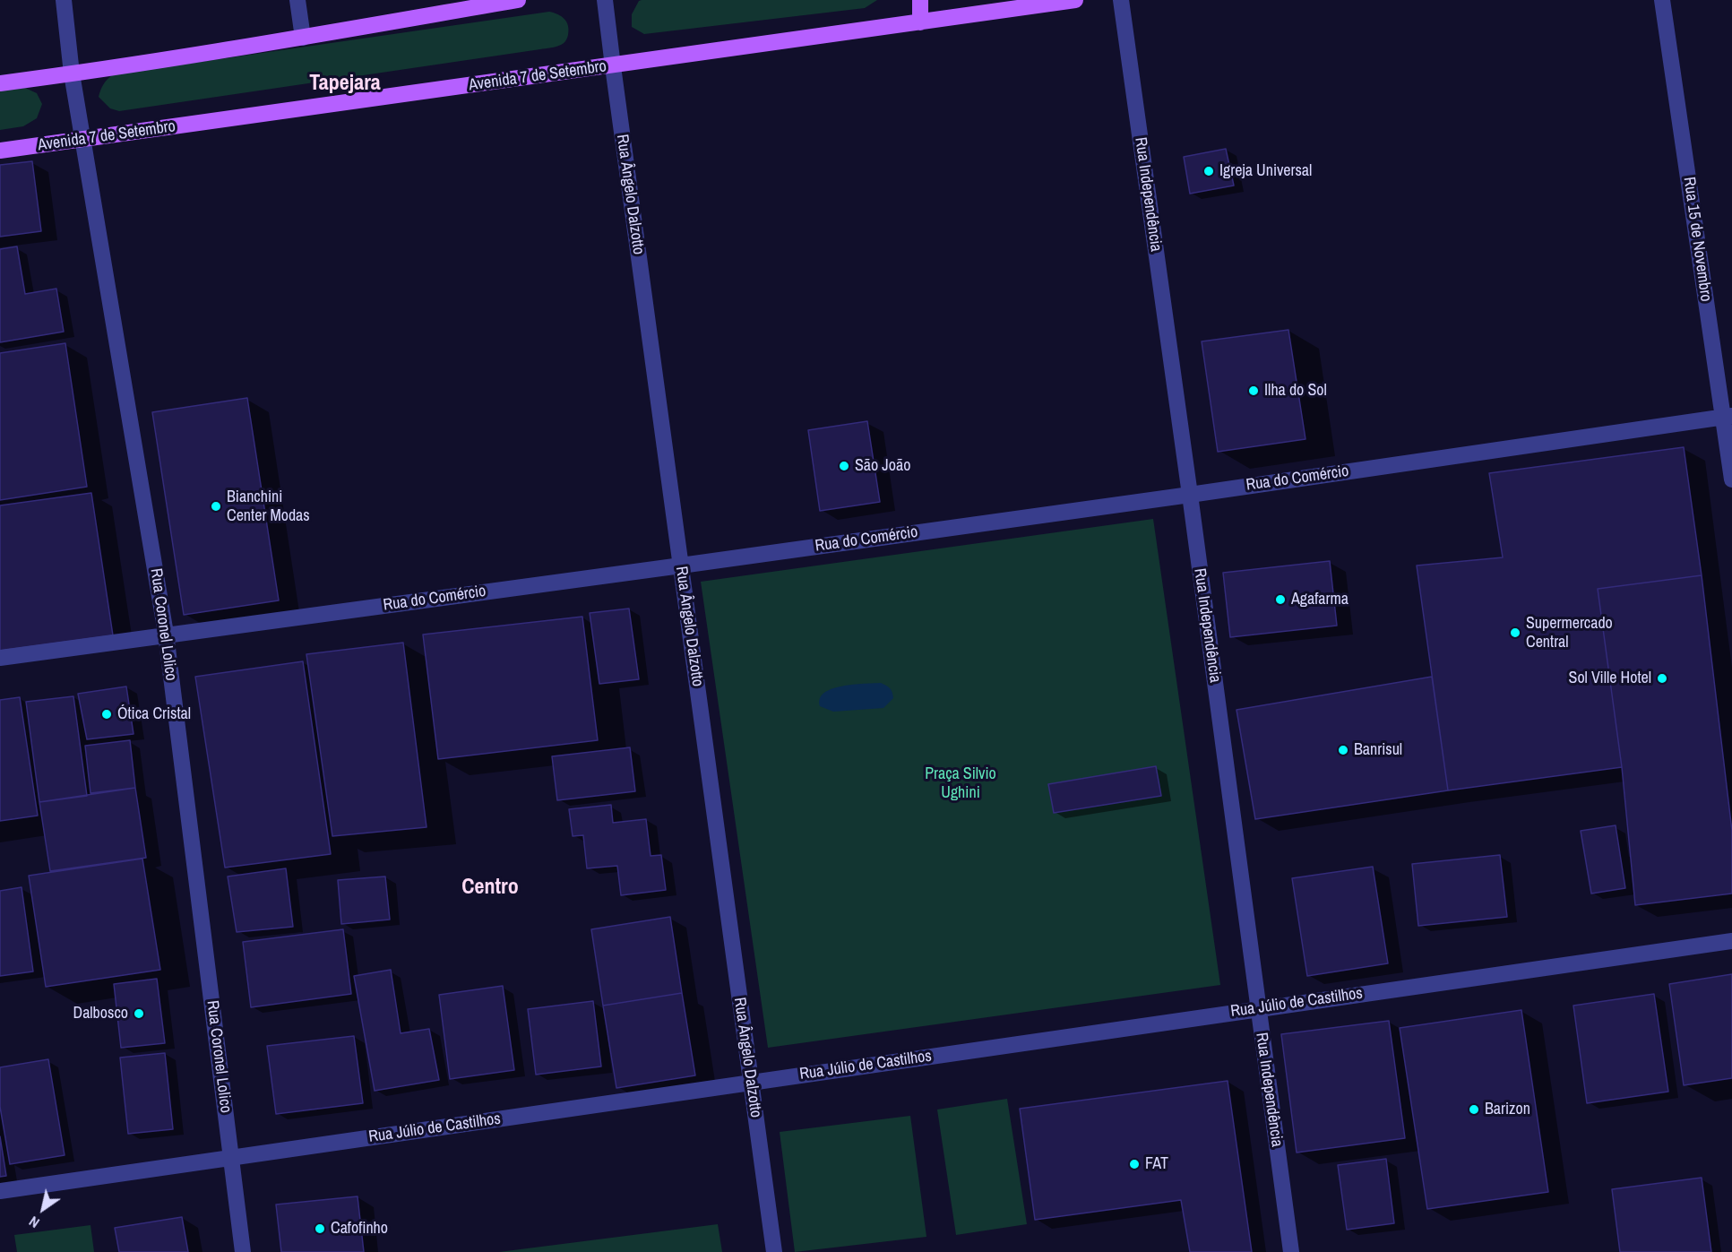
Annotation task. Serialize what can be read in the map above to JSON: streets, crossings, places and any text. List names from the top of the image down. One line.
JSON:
{"streets":{"main road":["Avenida 7 de Setembro"],"street":["Rua Ângelo Dalzotto","Rua Independência","Rua 15 de Novembro","Rua do Comércio","Rua Coronel Lolico","Rua Júlio de Castilhos"]},"crossings":[["Avenida 7 de Setembro","Rua Ângelo Dalzotto"],["Avenida 7 de Setembro","Rua Coronel Lolico"],["Rua Ângelo Dalzotto","Rua do Comércio"],["Rua Ângelo Dalzotto","Rua Júlio de Castilhos"],["Rua Independência","Rua do Comércio"],["Rua Independência","Rua Júlio de Castilhos"],["Rua 15 de Novembro","Rua do Comércio"],["Rua do Comércio","Rua Coronel Lolico"],["Rua Coronel Lolico","Rua Júlio de Castilhos"]],"districts":["Tapejara","Centro"],"parks":["Praça Silvio Ughini"],"places":["Igreja Universal","Ilha do Sol","São João","Bianchini Center Modas","Agafarma","Supermercado Central","Sol Ville Hotel","Ótica Cristal","Banrisul","Dalbosco","Barizon","FAT","Cafofinho"],"north":"bottom left"}
